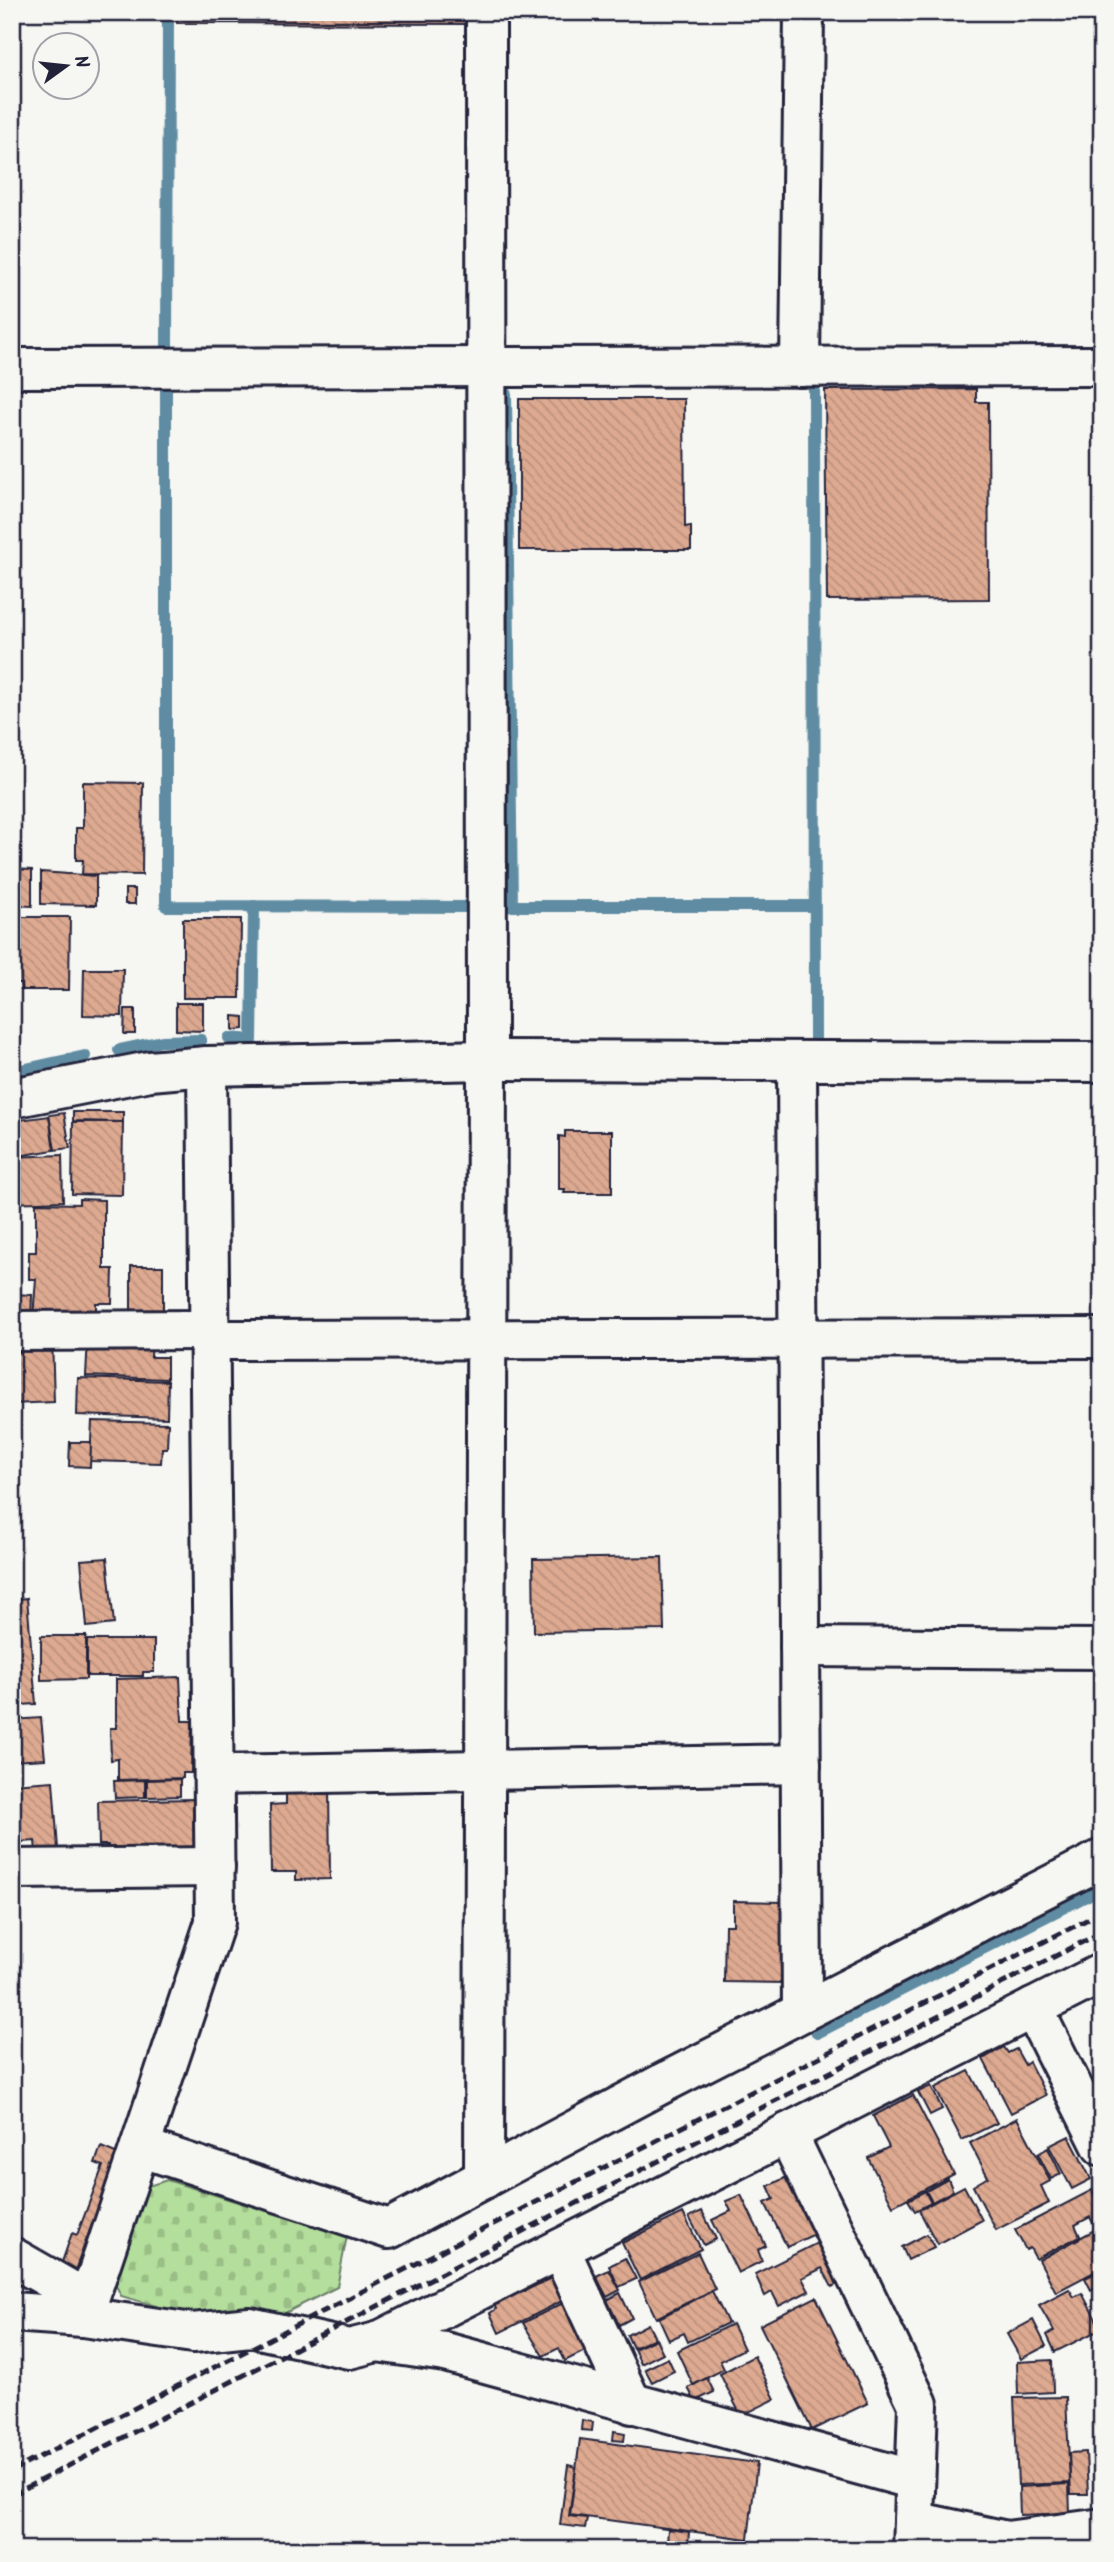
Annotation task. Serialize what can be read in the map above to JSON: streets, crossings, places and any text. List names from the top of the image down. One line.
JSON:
{"north":"right"}
